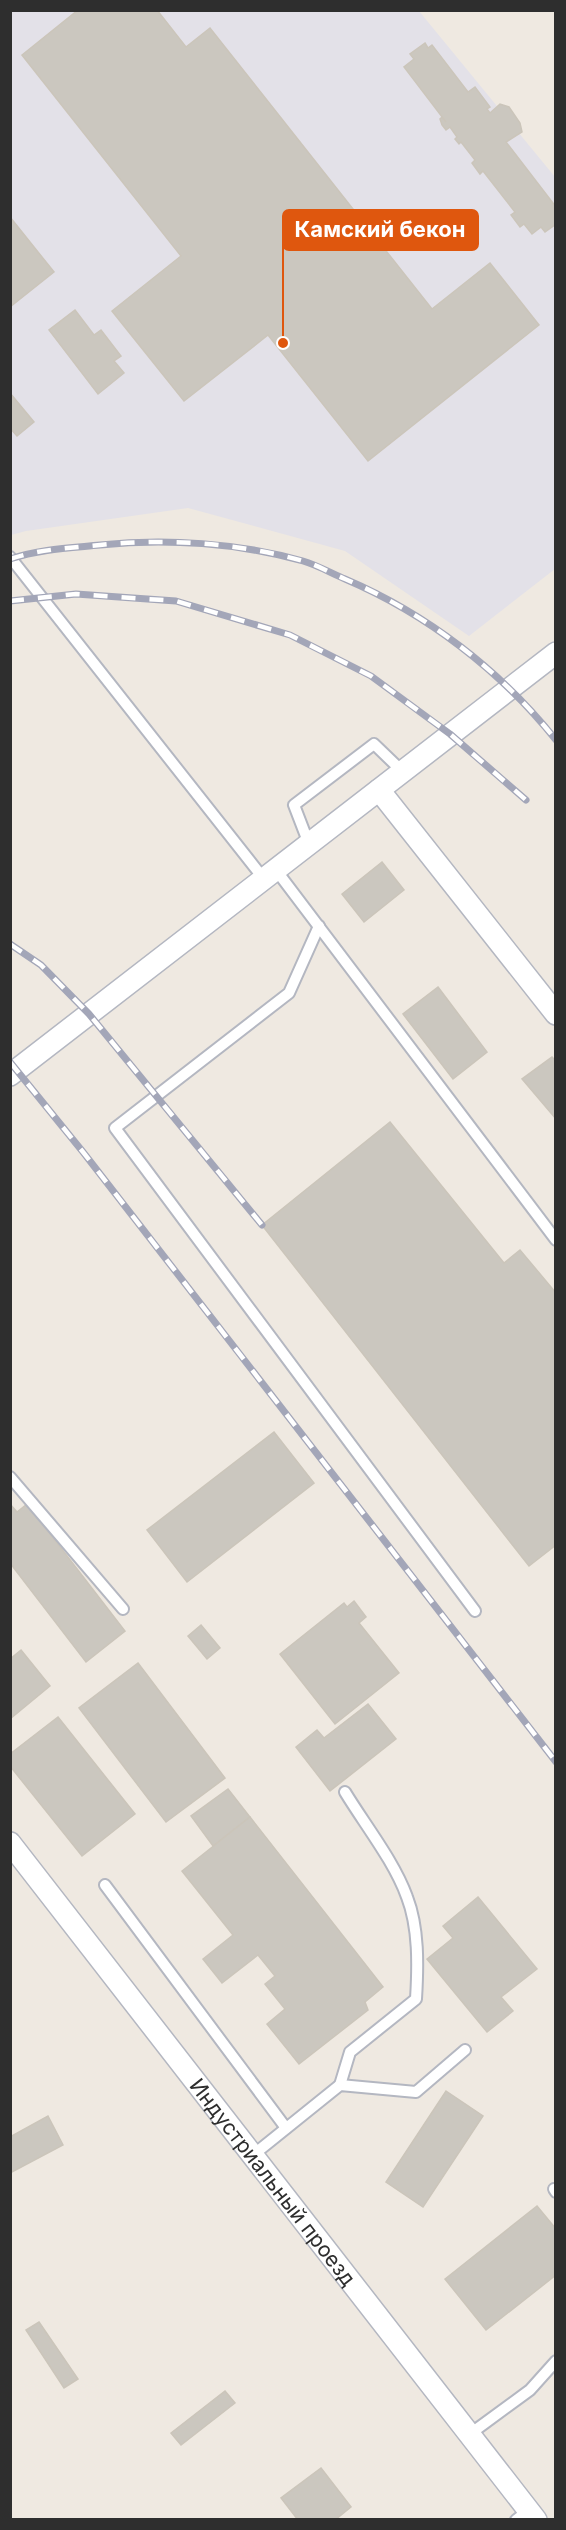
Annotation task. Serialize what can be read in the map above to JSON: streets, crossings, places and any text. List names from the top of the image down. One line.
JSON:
{"streets":{"street":["Индустриальный проезд"]},"places":["Камский бекон"]}
